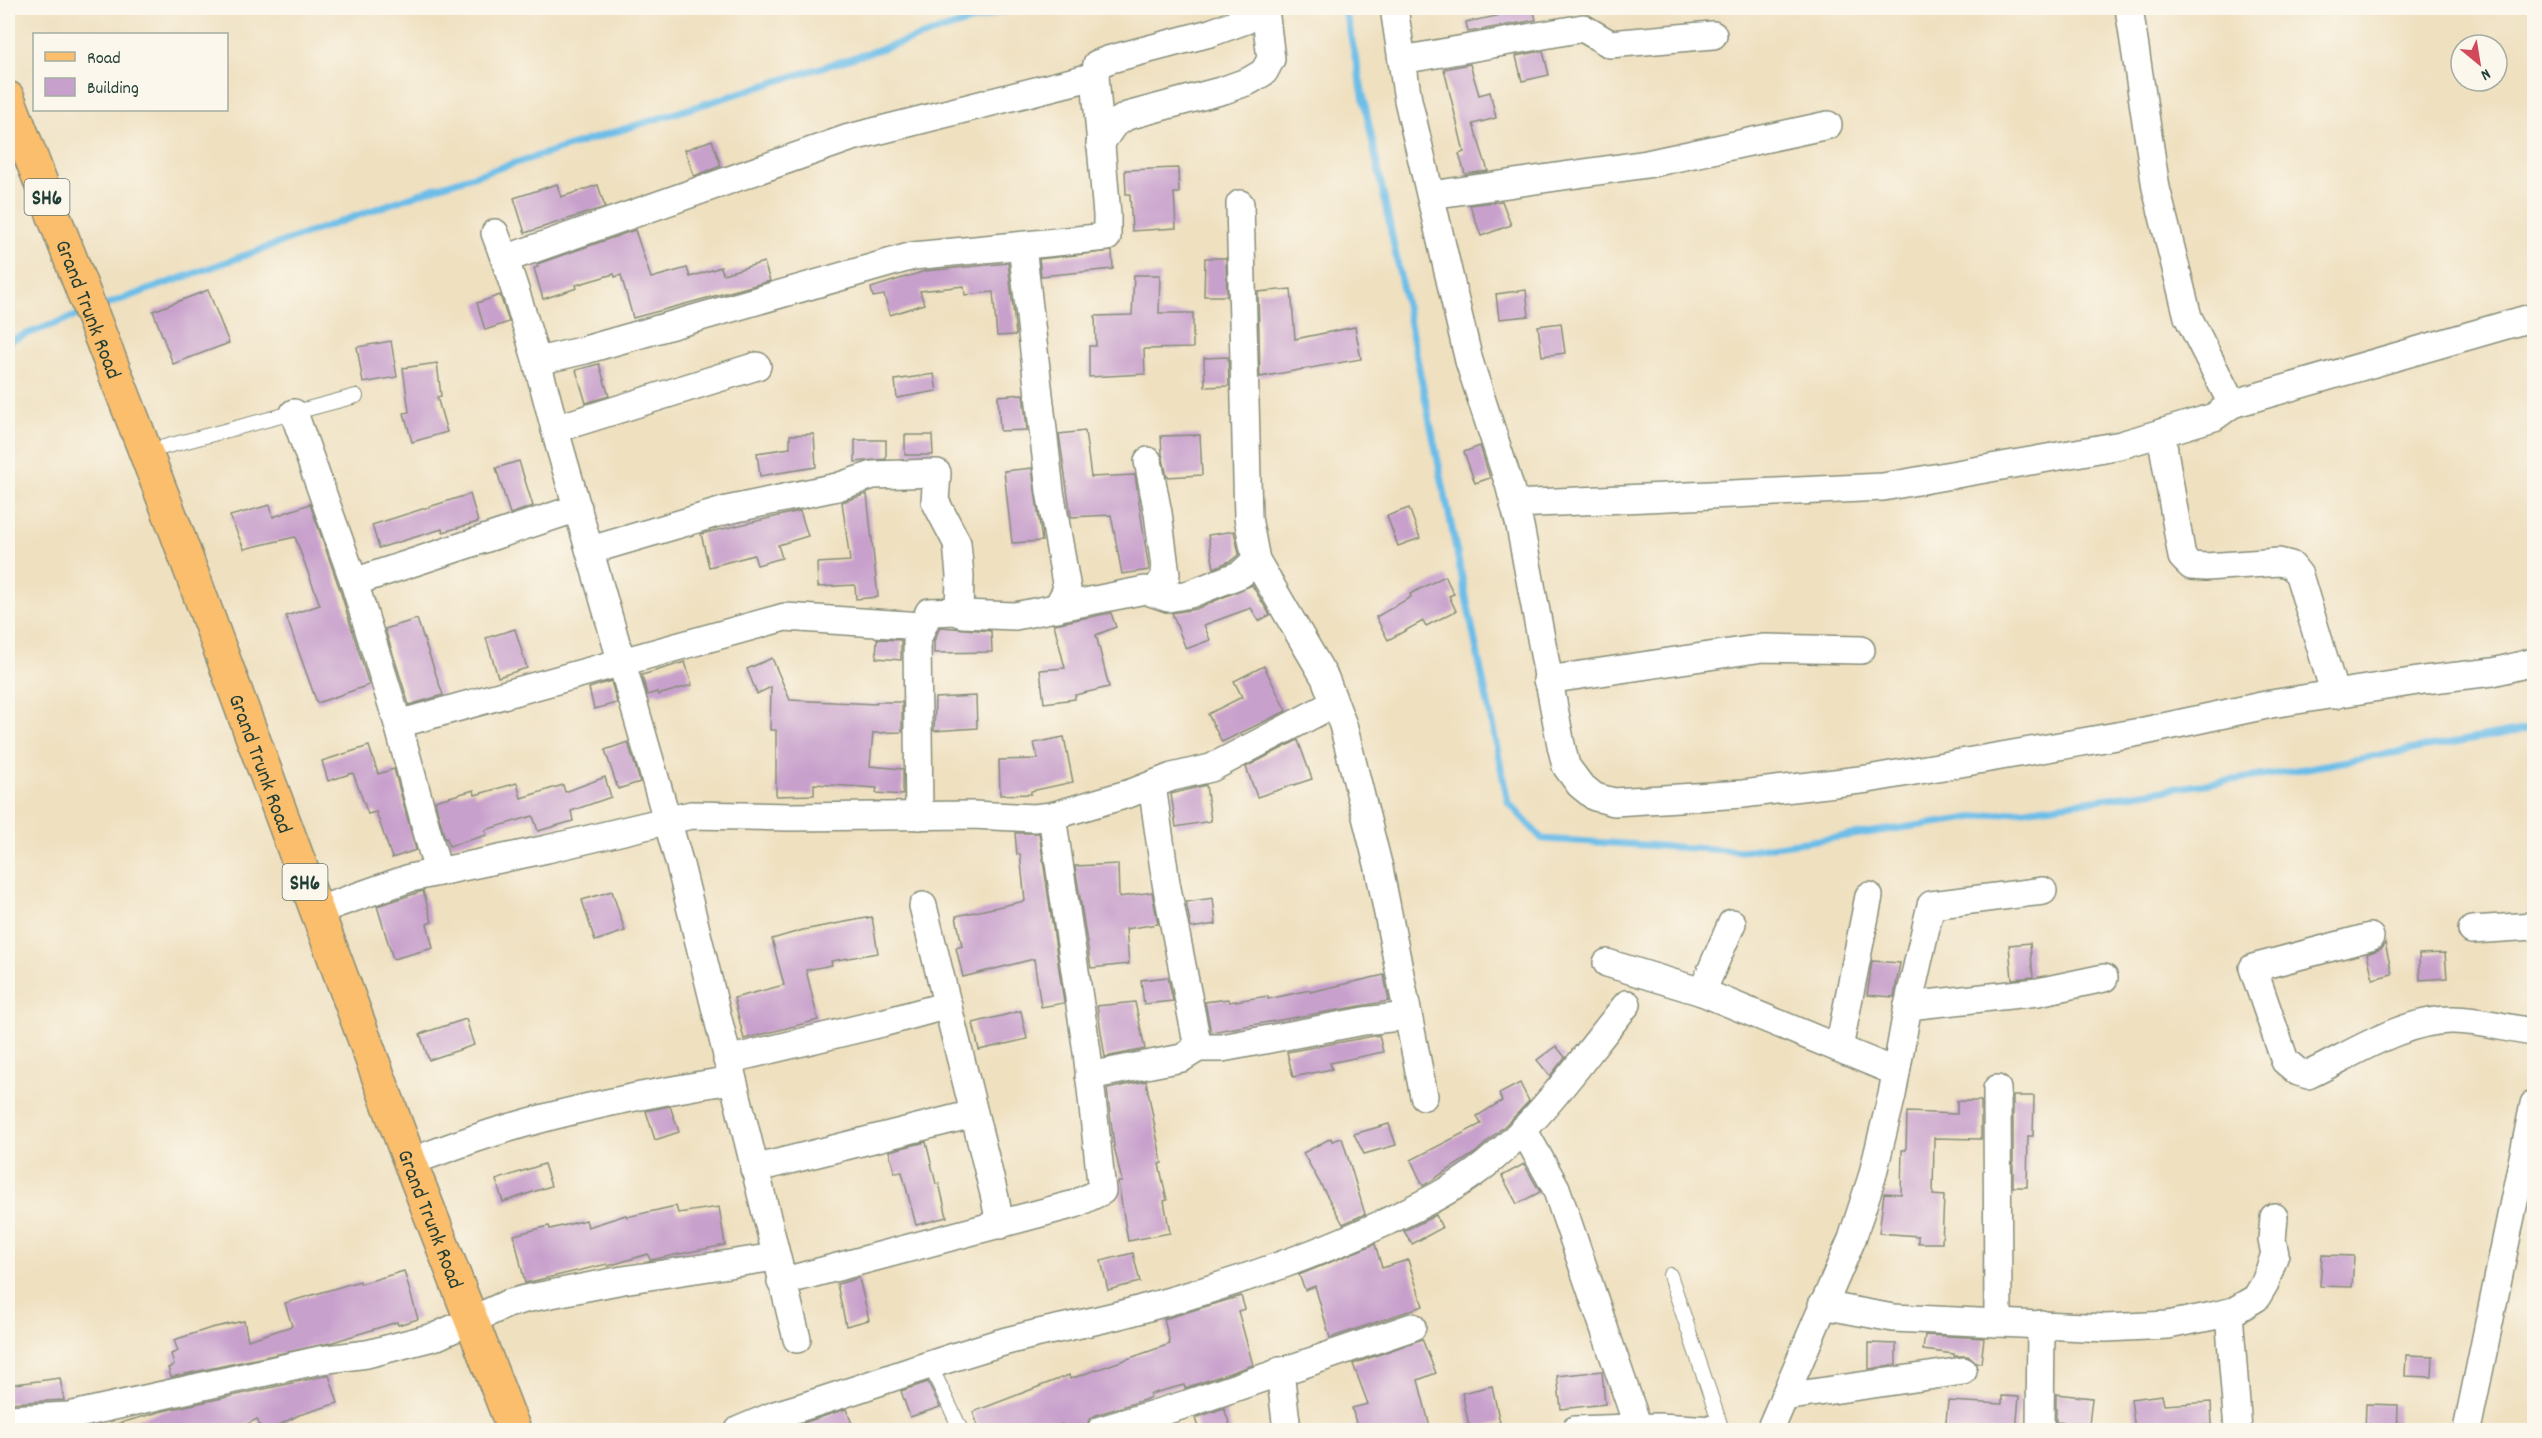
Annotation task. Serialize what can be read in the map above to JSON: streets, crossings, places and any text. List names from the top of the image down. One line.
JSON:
{"streets":{"main road":["SH6","Grand Trunk Road"]},"legend":["Road","Building"],"north":"bottom right"}
